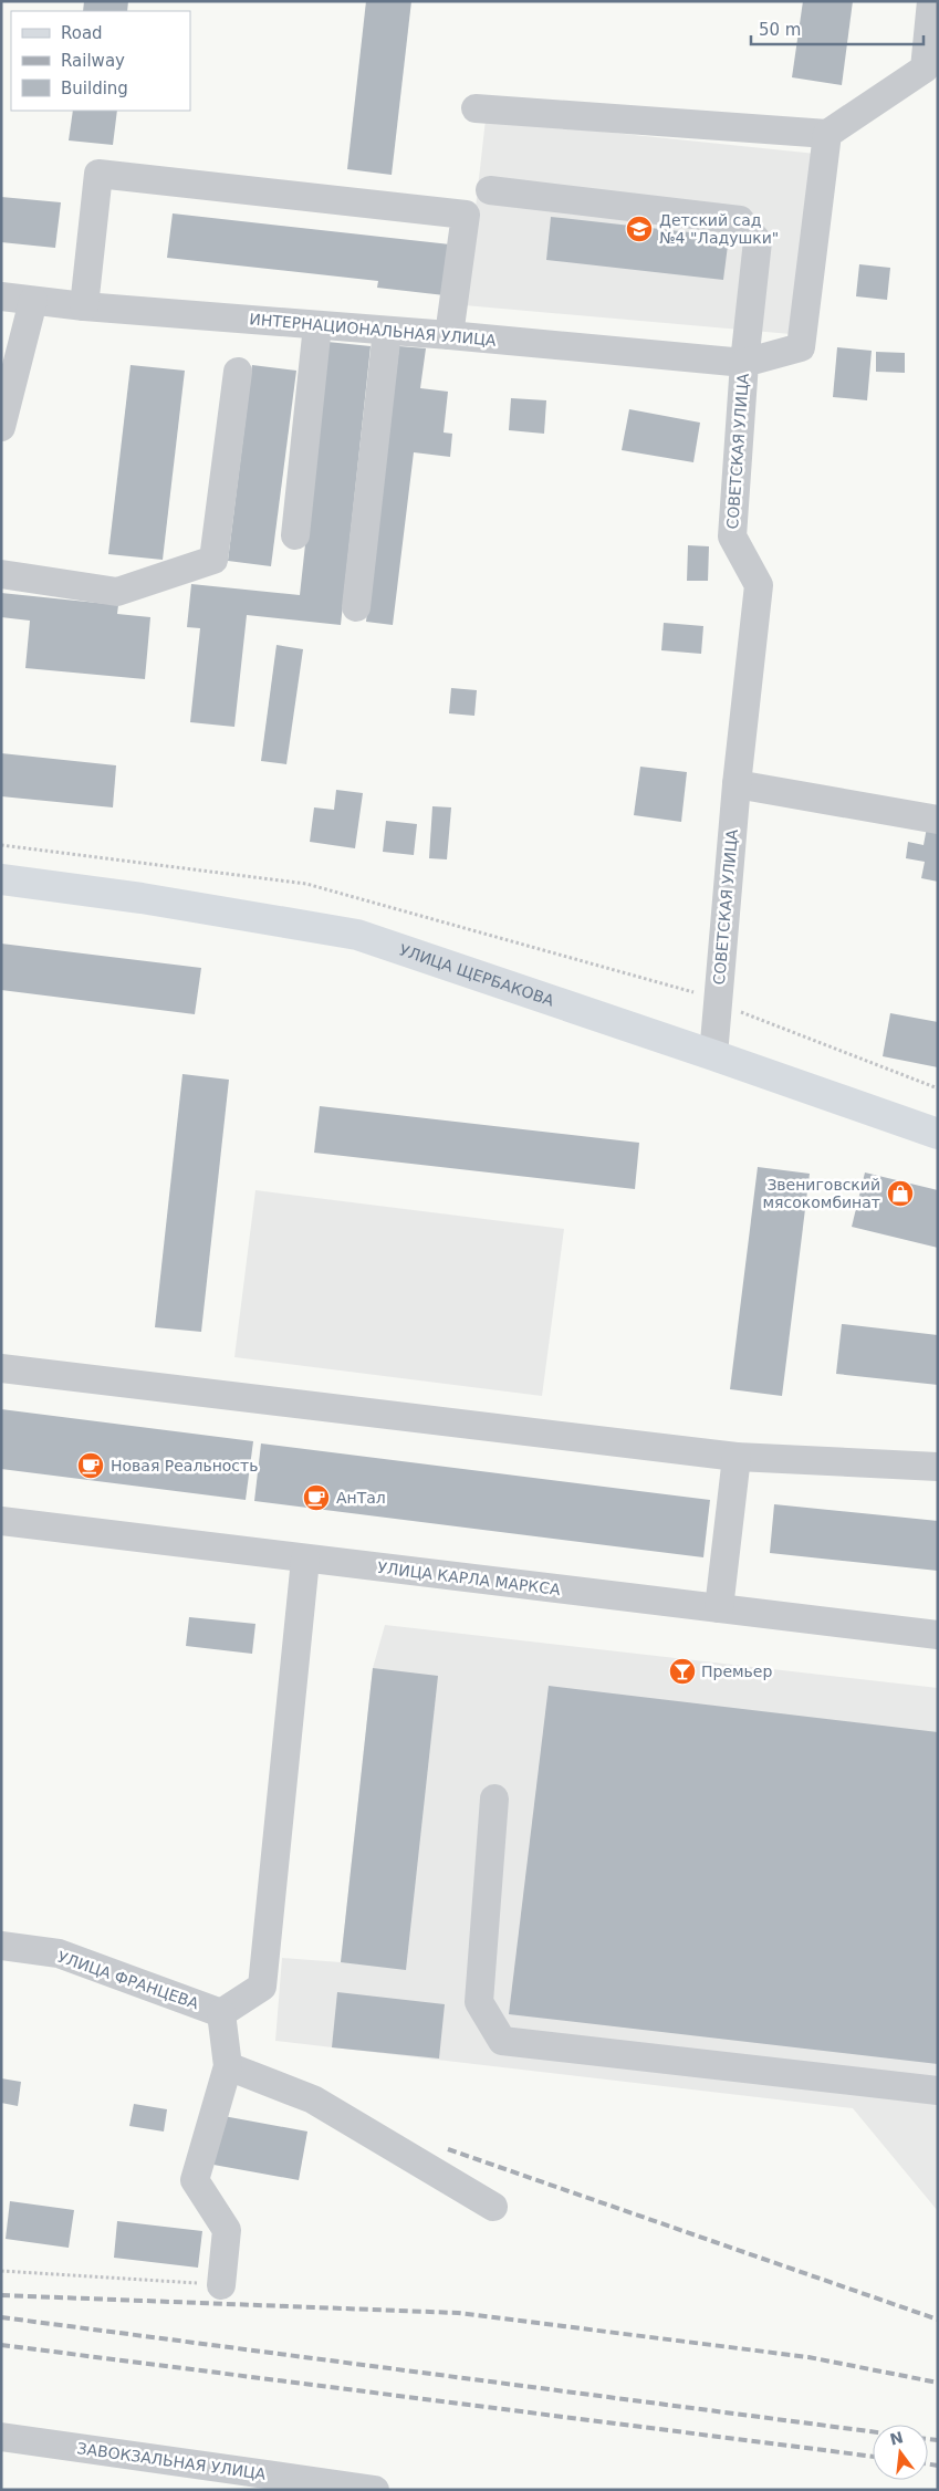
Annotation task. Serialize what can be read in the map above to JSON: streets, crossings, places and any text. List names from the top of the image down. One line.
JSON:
{"streets":{"main road":["УЛИЦА ЩЕРБАКОВА"],"street":["ИНТЕРНАЦИОНАЛЬНАЯ УЛИЦА","СОВЕТСКАЯ УЛИЦА","УЛИЦА КАРЛА МАРКСА","УЛИЦА ФРАНЦЕВА","ЗАВОКЗАЛЬНАЯ УЛИЦА"]},"crossings":[["ИНТЕРНАЦИОНАЛЬНАЯ УЛИЦА","СОВЕТСКАЯ УЛИЦА"],["СОВЕТСКАЯ УЛИЦА","УЛИЦА ЩЕРБАКОВА"]],"places":{"school or university":["Детский сад №4 \"Ладушки\""],"shop":["Звениговский мясокомбинат"],"cafe":["Новая Реальность","АнТал"],"bar":["Премьер"]},"legend":["Road","Railway","Building"],"scale_bar":"50 m","north":"top"}
